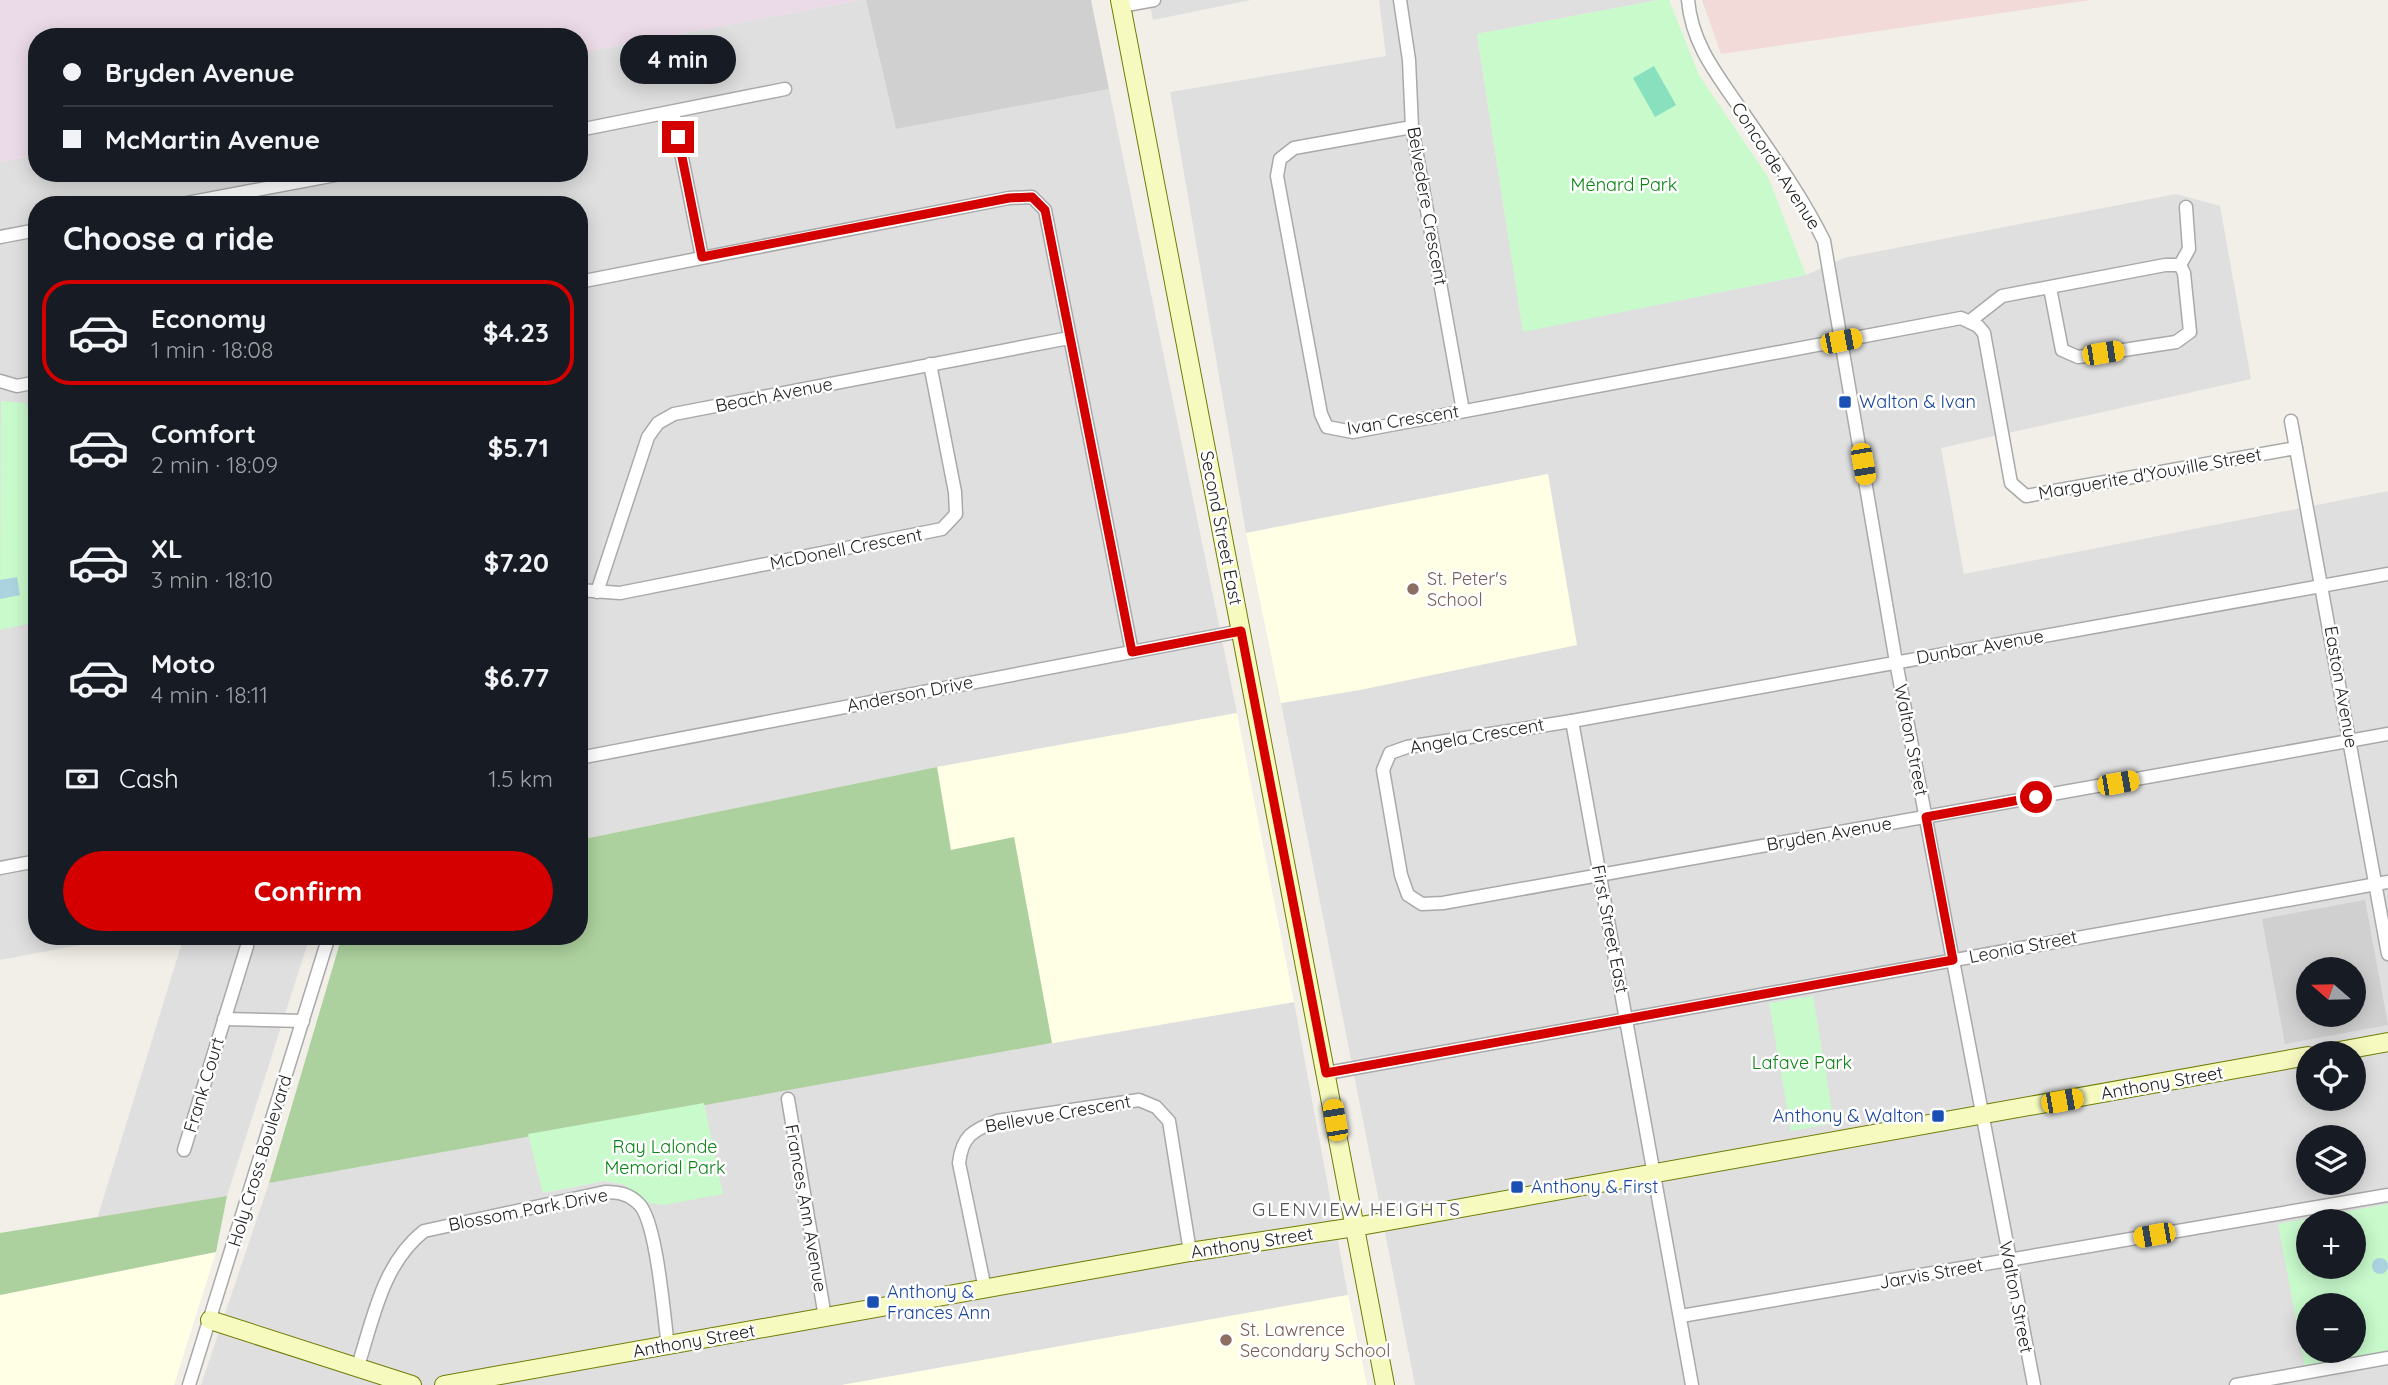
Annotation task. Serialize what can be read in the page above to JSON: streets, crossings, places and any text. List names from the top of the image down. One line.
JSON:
{"streets":{"street":["Concorde Avenue","Belvedere Crescent","Beach Avenue","Ivan Crescent","Marguerite d'Youville Street","Second Street East","McDonell Crescent","Dunbar Avenue","Easton Avenue","Anderson Drive","Angela Crescent","Walton Street","Bryden Avenue","First Street East","Leonia Street","Anthony Street","Frank Court","Bellevue Crescent","Holy Cross Boulevard","Frances Ann Avenue","Blossom Park Drive","Jarvis Street"]},"crossings":[["Concorde Avenue","Ivan Crescent"],["Concorde Avenue","Walton Street"],["Belvedere Crescent","Ivan Crescent"],["Beach Avenue","McDonell Crescent"],["Ivan Crescent","Walton Street"],["Marguerite d'Youville Street","Easton Avenue"],["Second Street East","Anderson Drive"],["Second Street East","Leonia Street"],["Second Street East","Anthony Street"],["Dunbar Avenue","Easton Avenue"],["Dunbar Avenue","Angela Crescent"],["Dunbar Avenue","Walton Street"],["Dunbar Avenue","First Street East"],["Easton Avenue","Bryden Avenue"],["Easton Avenue","Leonia Street"],["Angela Crescent","Bryden Avenue"],["Angela Crescent","First Street East"],["Walton Street","Bryden Avenue"],["Walton Street","Leonia Street"],["Walton Street","Anthony Street"],["Walton Street","Jarvis Street"],["Bryden Avenue","First Street East"],["First Street East","Leonia Street"],["First Street East","Anthony Street"],["First Street East","Jarvis Street"],["Anthony Street","Bellevue Crescent"],["Anthony Street","Frances Ann Avenue"],["Anthony Street","Blossom Park Drive"]],"districts":["GLENVIEW HEIGHTS"],"parks":["Ménard Park","Lafave Park","Ray Lalonde Memorial Park"],"places":{"transit":["Walton & Ivan","Anthony & Walton","Anthony & First","Anthony & Frances Ann"],"other":["St. Peter's School","St. Lawrence Secondary School"]},"north":"left","page":{"banner":["Bryden Avenue","McMartin Avenue"],"bubble":"4 min","heading":"Choose a ride","list":[{"name":"Economy","note":"1 min · 18:08","value":"$4.23"},{"name":"Comfort","note":"2 min · 18:09","value":"$5.71"},{"name":"XL","note":"3 min · 18:10","value":"$7.20"},{"name":"Moto","note":"4 min · 18:11","value":"$6.77"}],"pay":["Cash","1.5 km"],"buttons":"Confirm","map_buttons":["+","−"]}}
